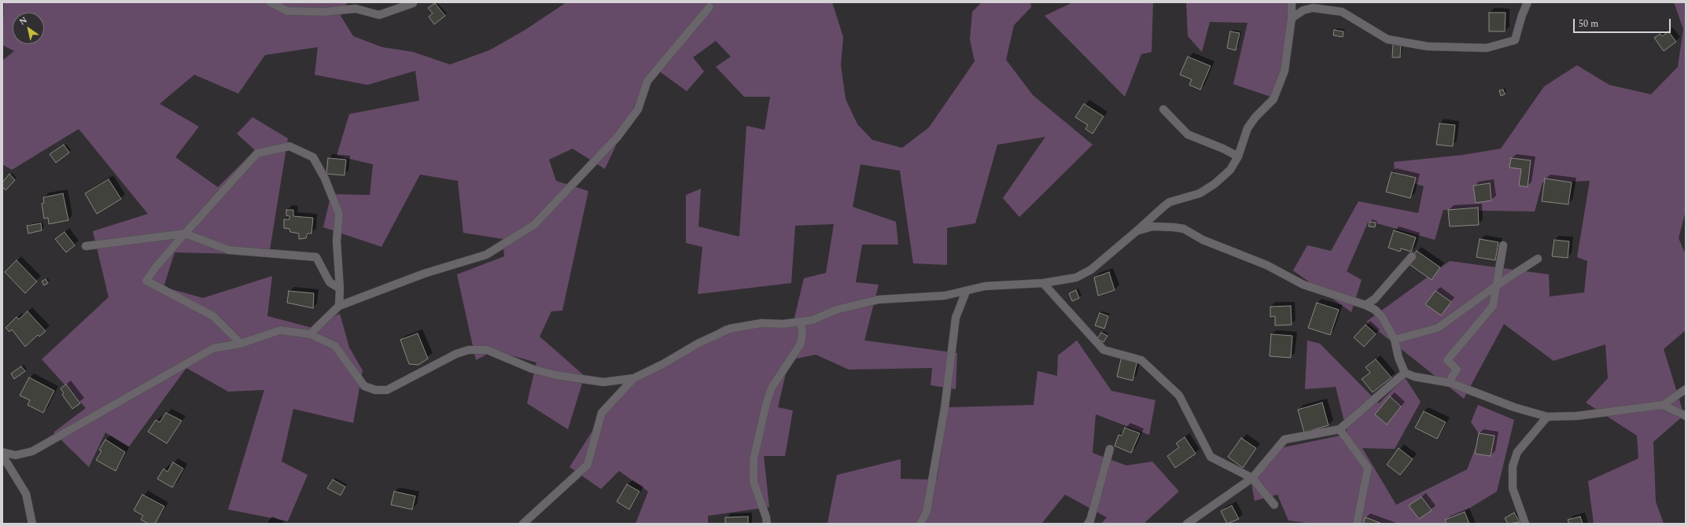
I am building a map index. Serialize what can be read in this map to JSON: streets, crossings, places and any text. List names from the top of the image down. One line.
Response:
{"scale_bar":"50 m","north":"top left"}
